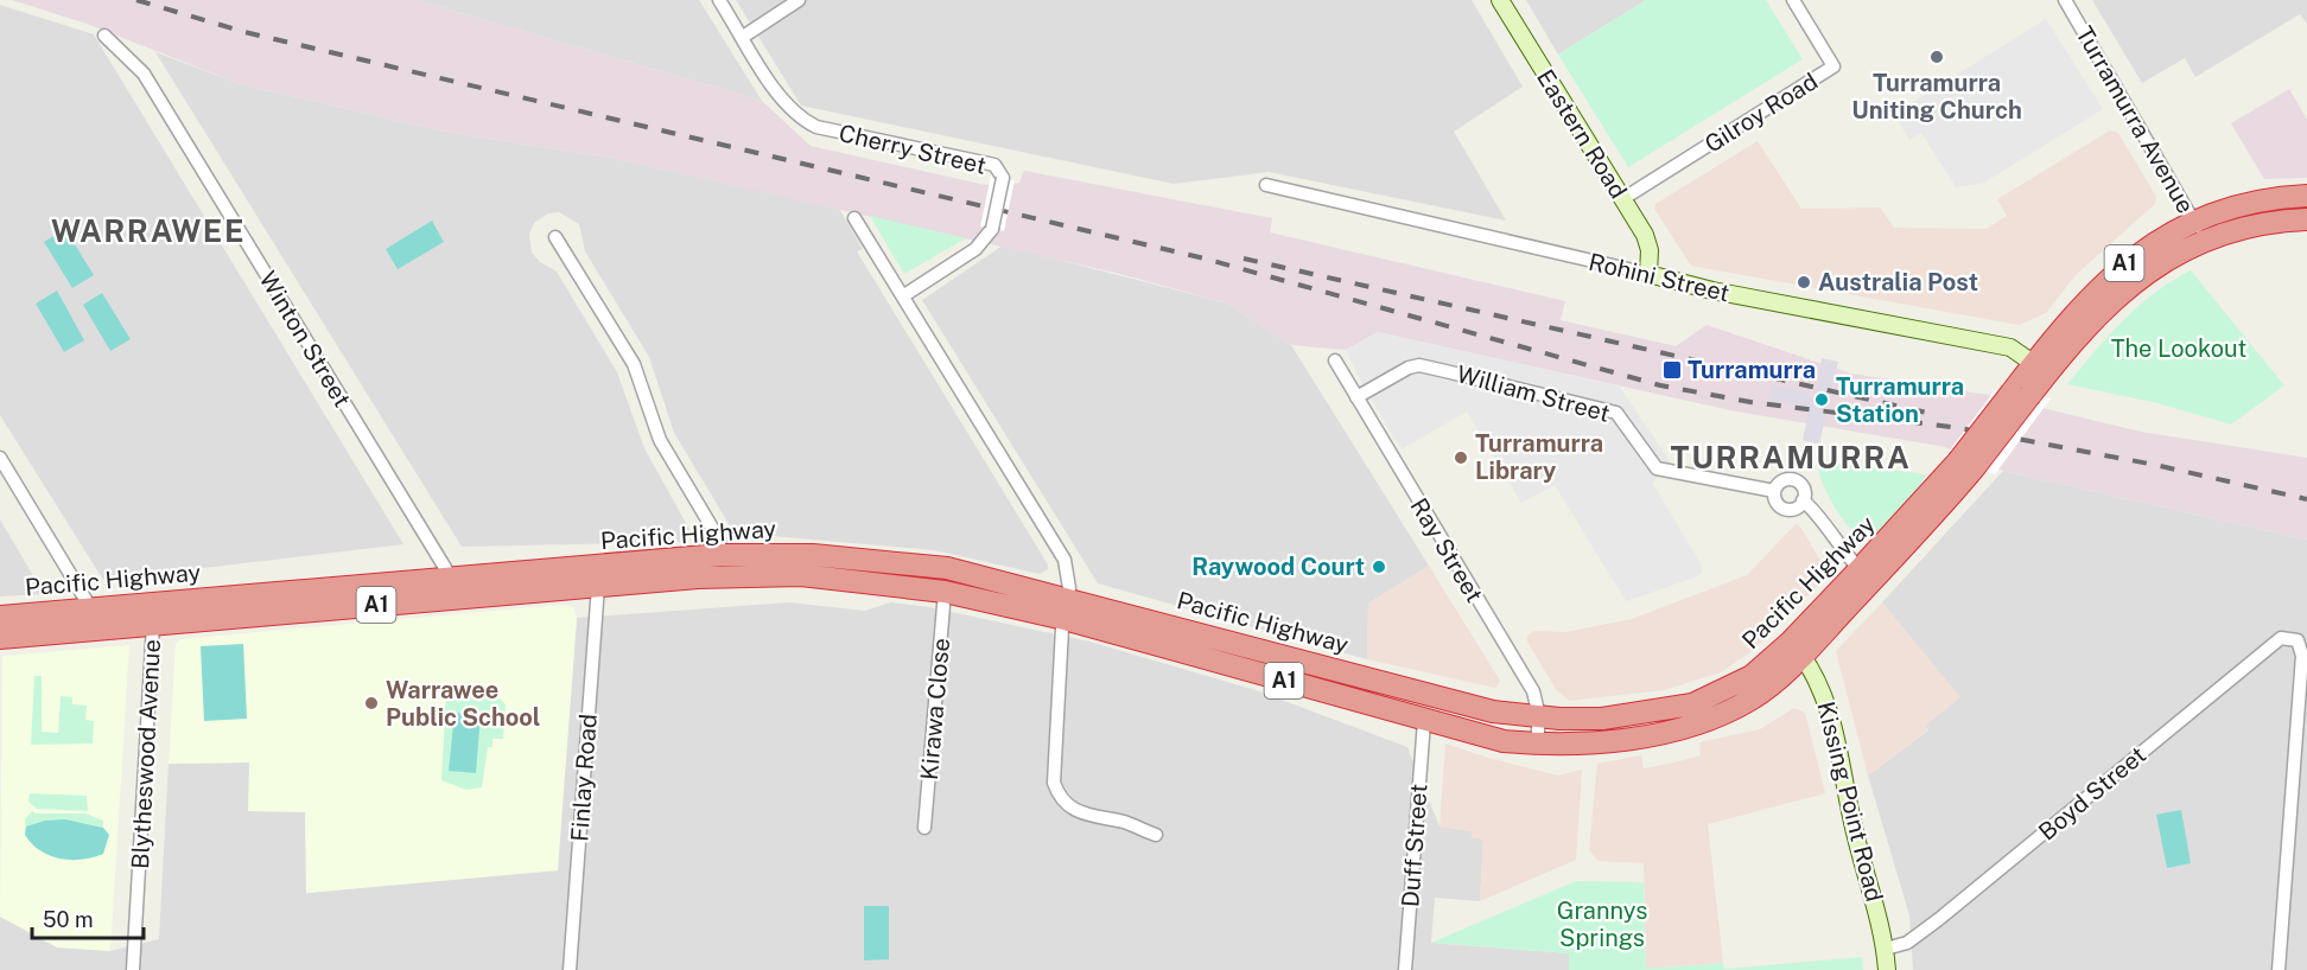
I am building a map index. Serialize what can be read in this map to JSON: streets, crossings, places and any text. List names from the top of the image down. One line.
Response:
{"streets":{"highway":["A1","Pacific Highway"],"main road":["Eastern Road","Rohini Street","Kissing Point Road"],"street":["Gilroy Road","Turramurra Avenue","Cherry Street","Winton Street","William Street","Ray Street","Kirawa Close","Blytheswood Avenue","Finlay Road","Boyd Street","Duff Street"]},"crossings":[["Gilroy Road","Eastern Road"],["Turramurra Avenue","Pacific Highway"],["Eastern Road","Rohini Street"],["Rohini Street","Pacific Highway"],["Winton Street","Pacific Highway"],["William Street","Ray Street"],["Pacific Highway","Ray Street"],["Pacific Highway","Kirawa Close"],["Pacific Highway","Blytheswood Avenue"],["Pacific Highway","Finlay Road"],["Pacific Highway","Kissing Point Road"],["Pacific Highway","Duff Street"],["Boyd Street","Kissing Point Road"]],"districts":["WARRAWEE","TURRAMURRA"],"parks":["The Lookout","Grannys Springs"],"places":{"other":["Turramurra Uniting Church","Australia Post","Turramurra Station","Turramurra Library","Raywood Court","Warrawee Public School"],"transit":["Turramurra"]},"scale_bar":"50 m"}
